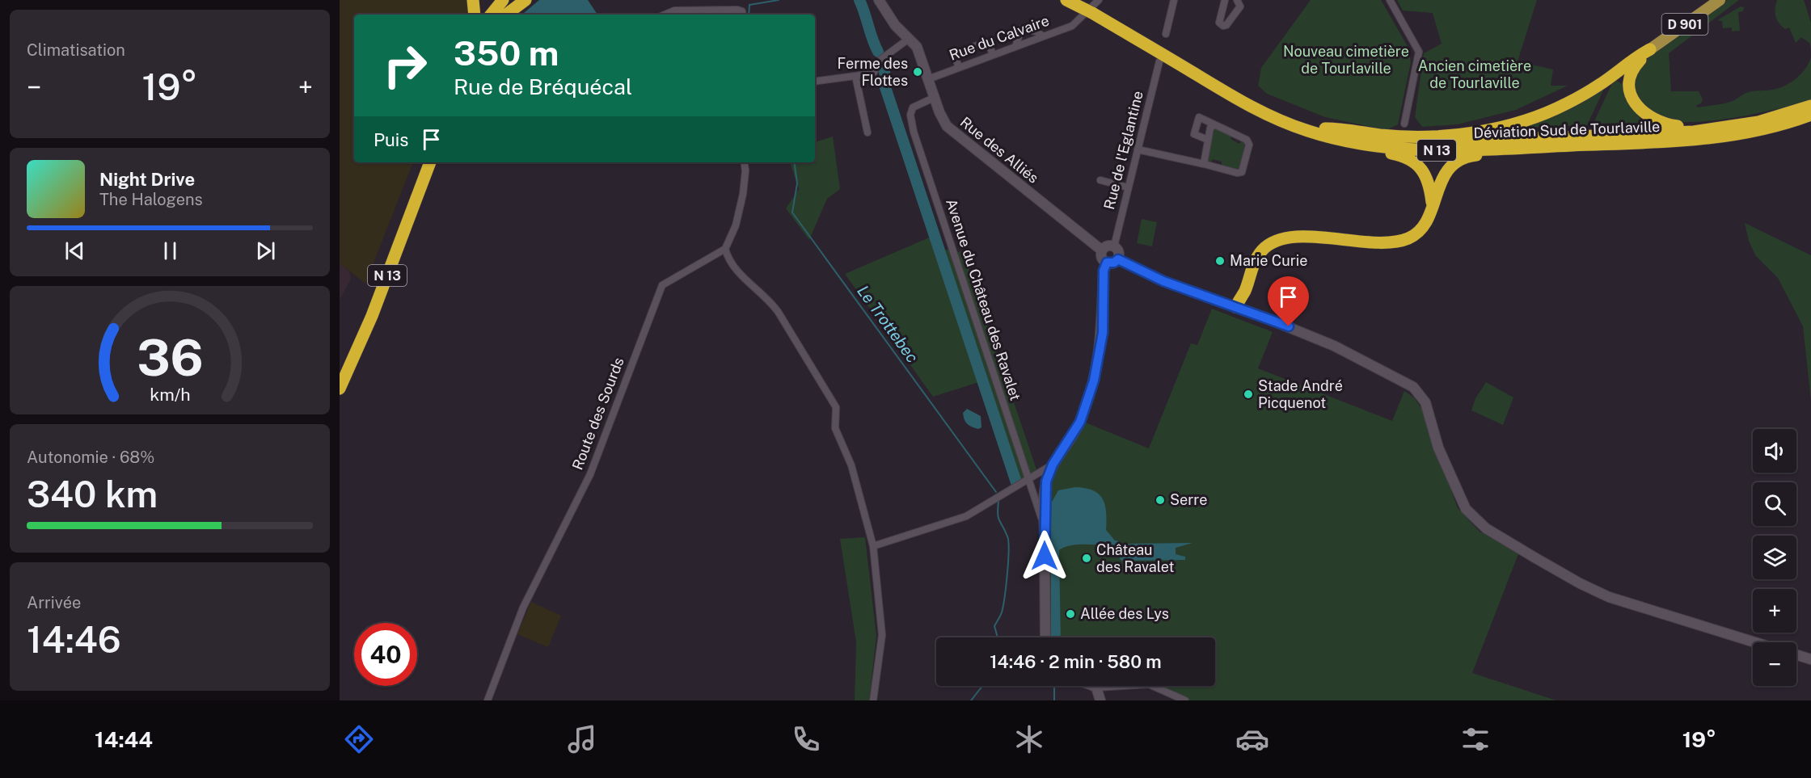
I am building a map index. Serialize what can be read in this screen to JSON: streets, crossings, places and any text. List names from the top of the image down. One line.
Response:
{"streets":{"highway":["Déviation Sud de Tourlaville","N 13"],"main road":["D 901"],"street":["Rue du Calvaire","Rue des Alliés","Rue de l'Eglantine","Avenue du Château des Ravalet","Route des Sourds"]},"crossings":[["Rue du Calvaire","Déviation Sud de Tourlaville"],["Rue du Calvaire","Rue des Alliés"],["Rue des Alliés","Rue de l'Eglantine"],["Rue des Alliés","Avenue du Château des Ravalet"]],"water":["Le Trottebec"],"parks":["Nouveau cimetière de Tourlaville","Ancien cimetière de Tourlaville"],"places":["Ferme des Flottes","Marie Curie","Stade André Picquenot","Serre","Château des Ravalet","Allée des Lys"],"page":{"tile":["Climatisation",["Autonomie · 68%","340 km"],["Arrivée","14:46"]],"turn":["350 m","Rue de Bréquécal"],"heat":["−","19°","+"],"then":"Puis","song":["Night Drive","The Halogens"],"map_buttons":["+","−"],"limit":"40","trip":"14:46 · 2 min · 580 m","tabs":["14:44","19°"],"gauge":["36","km/h"]}}
